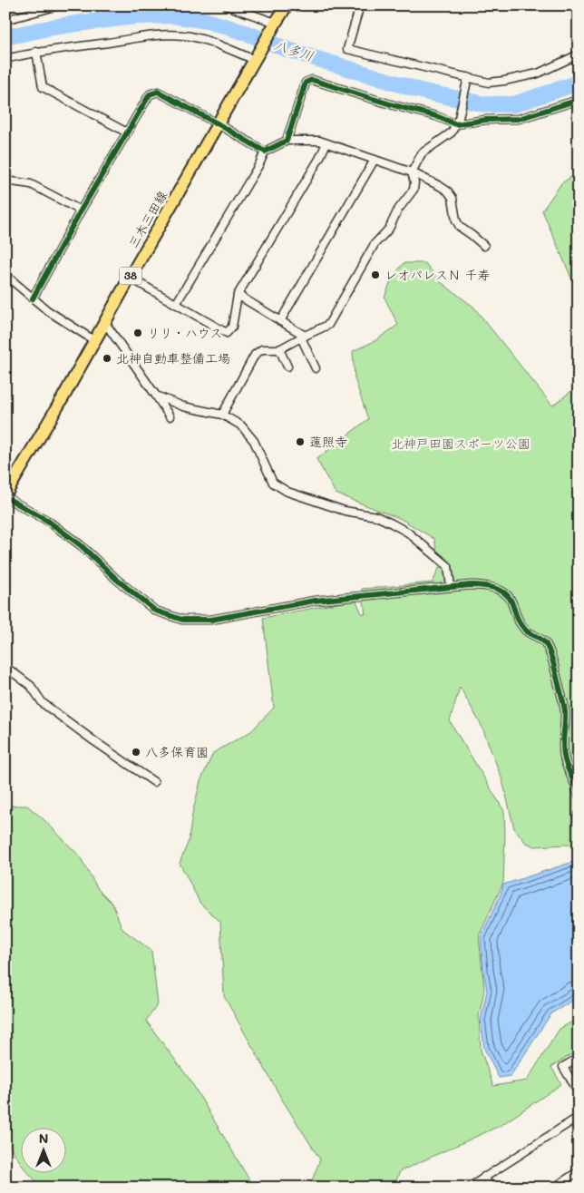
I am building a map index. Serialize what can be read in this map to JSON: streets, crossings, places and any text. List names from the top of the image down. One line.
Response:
{"streets":{"main road":["三木三田線","38"]},"water":["八多川"],"parks":["北神戸田園スポーツ公園"],"places":["レオパレスＮ 千寿","リリ・ハウス","北神自動車整備工場","蓮照寺","八多保育園"],"north":"top"}
